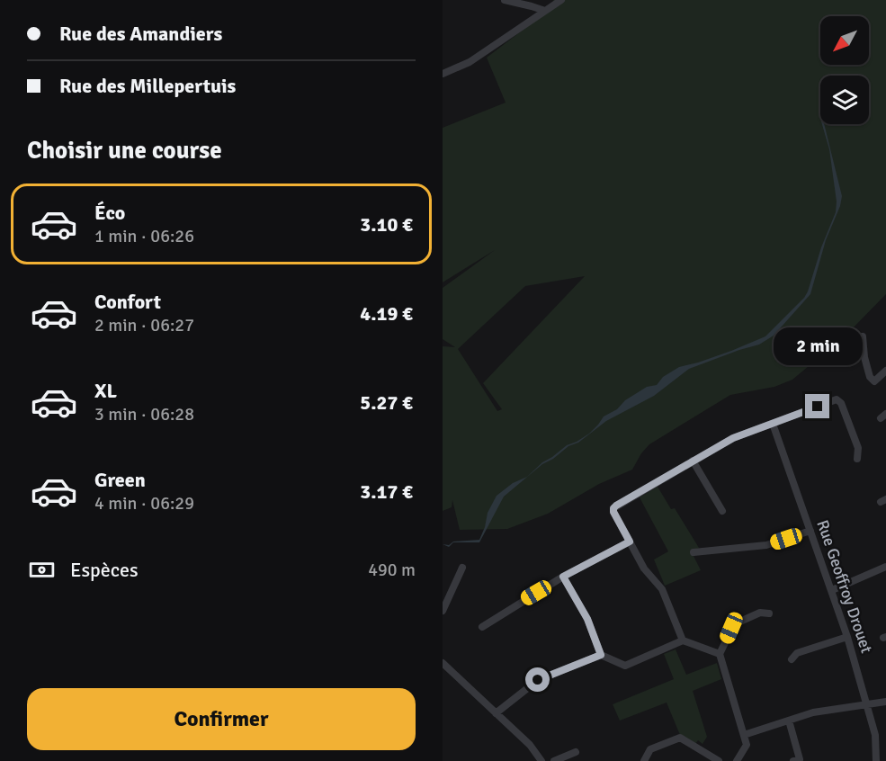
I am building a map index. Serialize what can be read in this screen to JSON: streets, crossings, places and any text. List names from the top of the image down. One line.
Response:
{"streets":{"street":["Rue Geoffroy Drouet"]},"north":"bottom left","page":{"banner":["Rue des Amandiers","Rue des Millepertuis"],"heading":"Choisir une course","list":[{"name":"Éco","note":"1 min · 06:26","value":"3.10 €"},{"name":"Confort","note":"2 min · 06:27","value":"4.19 €"},{"name":"XL","note":"3 min · 06:28","value":"5.27 €"},{"name":"Green","note":"4 min · 06:29","value":"3.17 €"}],"bubble":"2 min","pay":["Espèces","490 m"],"buttons":"Confirmer"}}
